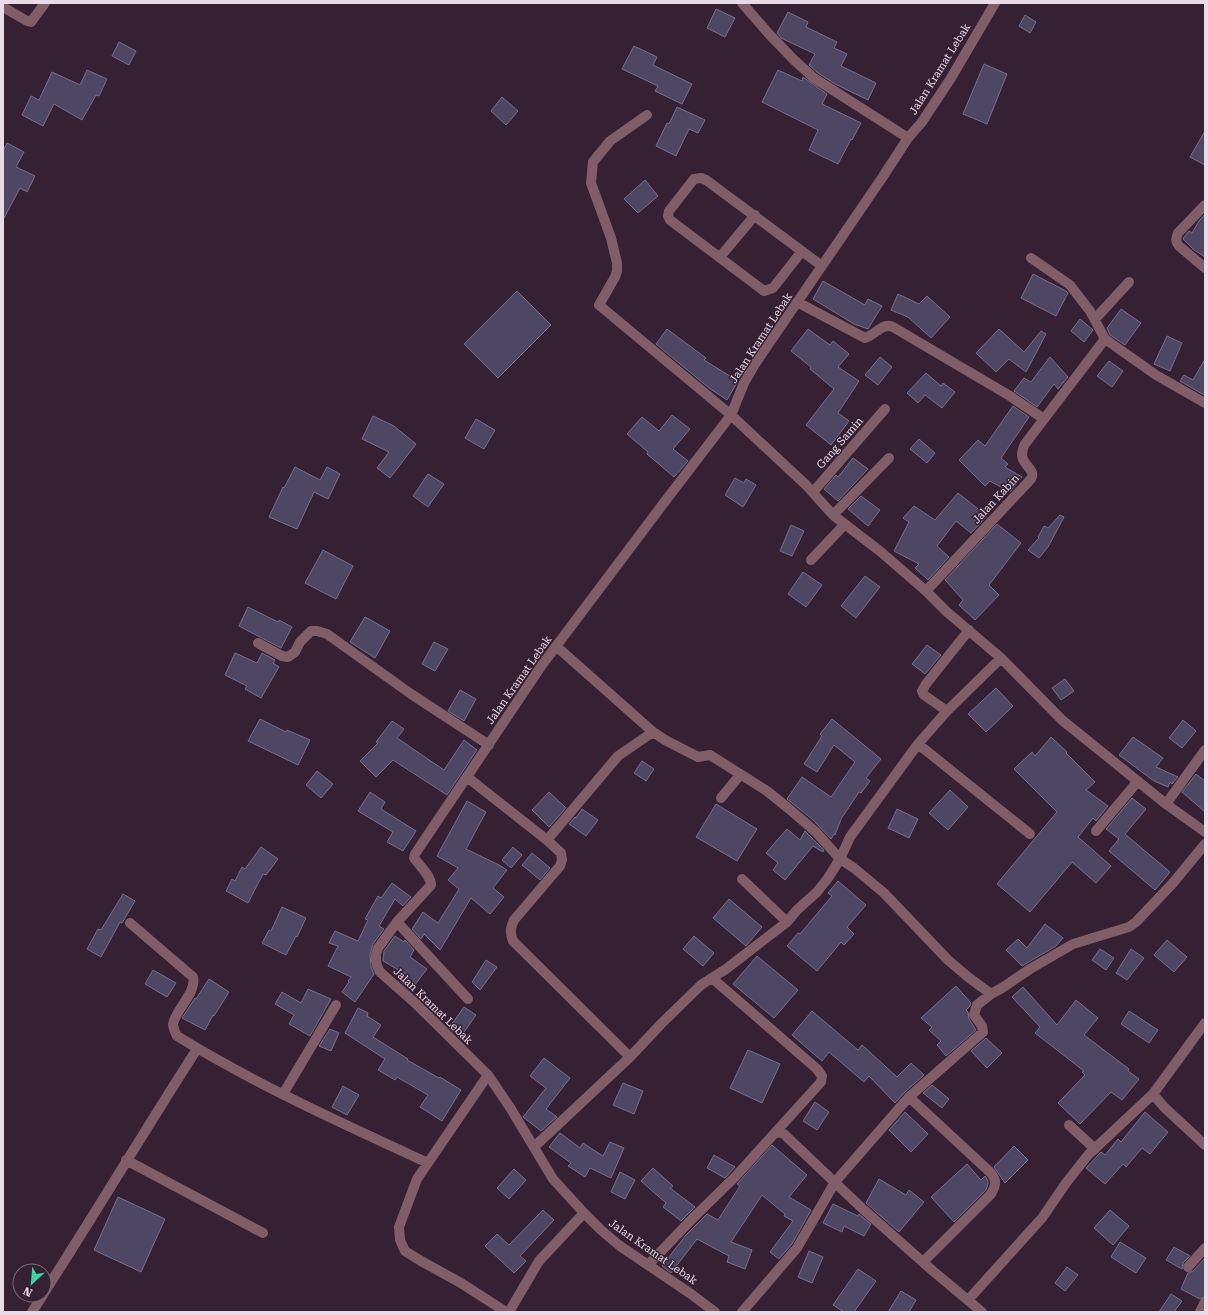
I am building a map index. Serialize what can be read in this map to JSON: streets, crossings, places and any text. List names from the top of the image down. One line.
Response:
{"streets":{"street":["Jalan Kramat Lebak","Gang Samin","Jalan Kabin"]},"north":"bottom left"}
